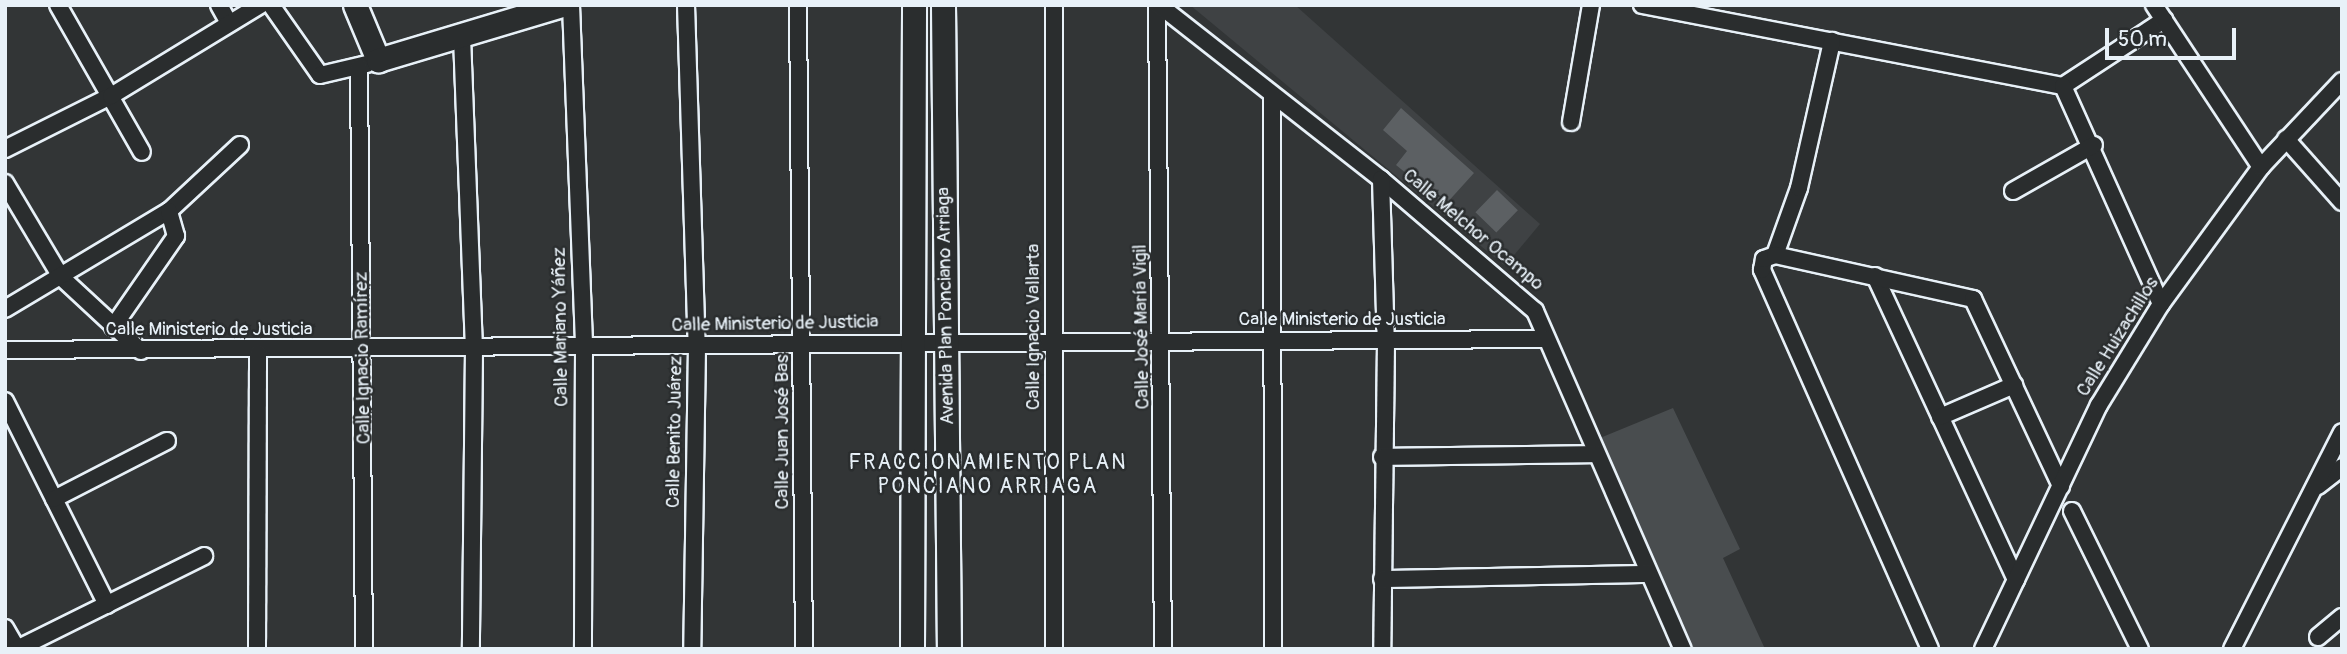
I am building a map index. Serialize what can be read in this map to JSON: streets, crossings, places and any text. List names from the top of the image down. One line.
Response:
{"streets":{"street":["Calle Melchor Ocampo","Avenida Plan Ponciano Arriaga","Calle Ministerio de Justicia","Calle Mariano Yáñez","Calle Ignacio Vallarta","Calle José María Vigil","Calle Huizachillos","Calle Ignacio Ramírez","Calle Benito Juárez","Calle Juan José Bas"]},"crossings":[["Calle Melchor Ocampo","Calle Ministerio de Justicia"],["Calle Melchor Ocampo","Calle José María Vigil"],["Avenida Plan Ponciano Arriaga","Calle Ministerio de Justicia"],["Calle Ministerio de Justicia","Calle Mariano Yáñez"],["Calle Ministerio de Justicia","Calle Ignacio Vallarta"],["Calle Ministerio de Justicia","Calle José María Vigil"],["Calle Ministerio de Justicia","Calle Ignacio Ramírez"],["Calle Ministerio de Justicia","Calle Benito Juárez"],["Calle Ministerio de Justicia","Calle Juan José Bas"]],"districts":["FRACCIONAMIENTO PLAN PONCIANO ARRIAGA"],"scale_bar":"50 m"}
